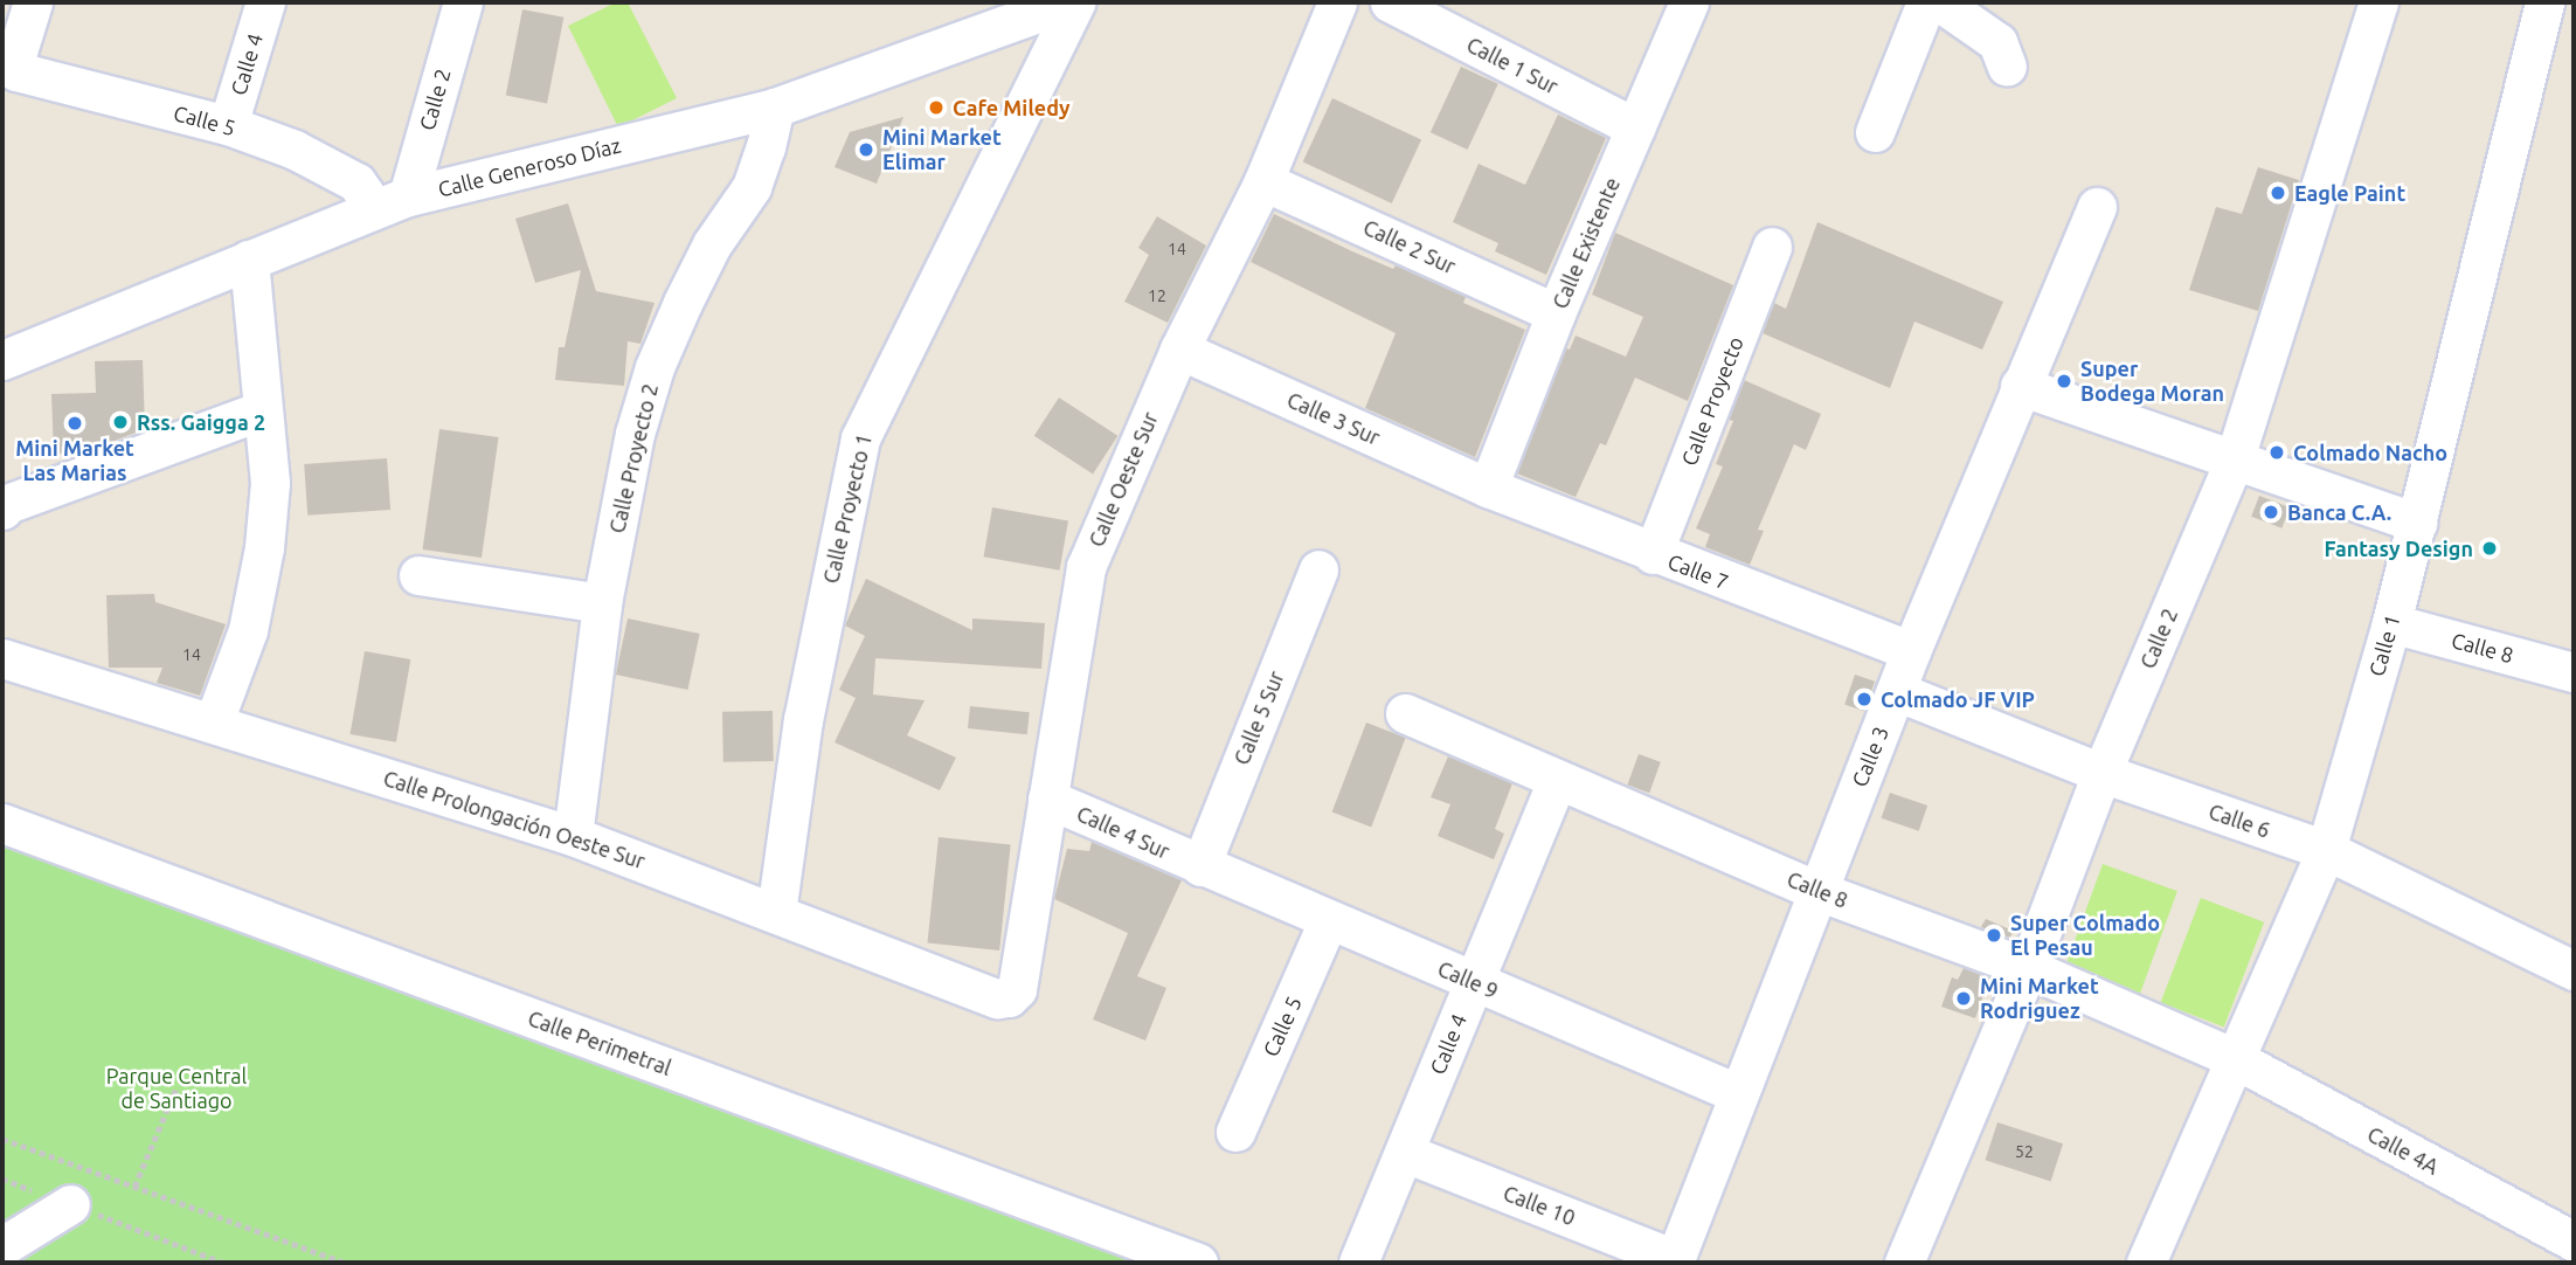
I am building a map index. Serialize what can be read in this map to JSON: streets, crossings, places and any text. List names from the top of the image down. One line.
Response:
{"streets":{"street":["Calle 4","Calle 1 Sur","Calle 2","Calle 5","Calle Generoso Díaz","Calle Existente","Calle 2 Sur","Calle Proyecto","Calle 3 Sur","Calle Proyecto 2","Calle Oeste Sur","Calle Proyecto 1","Calle 7","Calle 1","Calle 8","Calle 5 Sur","Calle 3","Calle Prolongación Oeste Sur","Calle 6","Calle 4 Sur","Calle 9","Calle Perimetral","Calle 4A","Calle 10"]},"crossings":[["Calle 4","Calle 5"],["Calle 4","Calle 8"],["Calle 4","Calle 9"],["Calle 4","Calle 10"],["Calle 1 Sur","Calle Existente"],["Calle 2","Calle Generoso Díaz"],["Calle 2","Calle 8"],["Calle 2","Calle 6"],["Calle 5","Calle Generoso Díaz"],["Calle 5","Calle 9"],["Calle Generoso Díaz","Calle Proyecto 2"],["Calle Existente","Calle 2 Sur"],["Calle Existente","Calle 3 Sur"],["Calle Existente","Calle 7"],["Calle 2 Sur","Calle Oeste Sur"],["Calle Proyecto","Calle 7"],["Calle 3 Sur","Calle Oeste Sur"],["Calle 3 Sur","Calle 7"],["Calle Proyecto 2","Calle Prolongación Oeste Sur"],["Calle Oeste Sur","Calle Prolongación Oeste Sur"],["Calle Oeste Sur","Calle 4 Sur"],["Calle Proyecto 1","Calle Prolongación Oeste Sur"],["Calle 7","Calle 3"],["Calle 1","Calle 8"],["Calle 1","Calle 6"],["Calle 1","Calle 4A"],["Calle 8","Calle 3"],["Calle 8","Calle 4A"],["Calle 5 Sur","Calle 4 Sur"],["Calle 5 Sur","Calle 9"],["Calle 3","Calle 6"],["Calle 3","Calle 9"],["Calle 3","Calle 10"],["Calle 4 Sur","Calle 9"]],"parks":["Parque Central de Santiago"],"places":["Cafe Miledy","Mini Market Elimar","Eagle Paint","Super Bodega Moran","Rss. Gaigga 2","Mini Market Las Marias","Colmado Nacho","Banca C.A.","Fantasy Design","Colmado JF VIP","Super Colmado El Pesau","Mini Market Rodriguez"],"house_numbers":["14","12","14","52"]}
